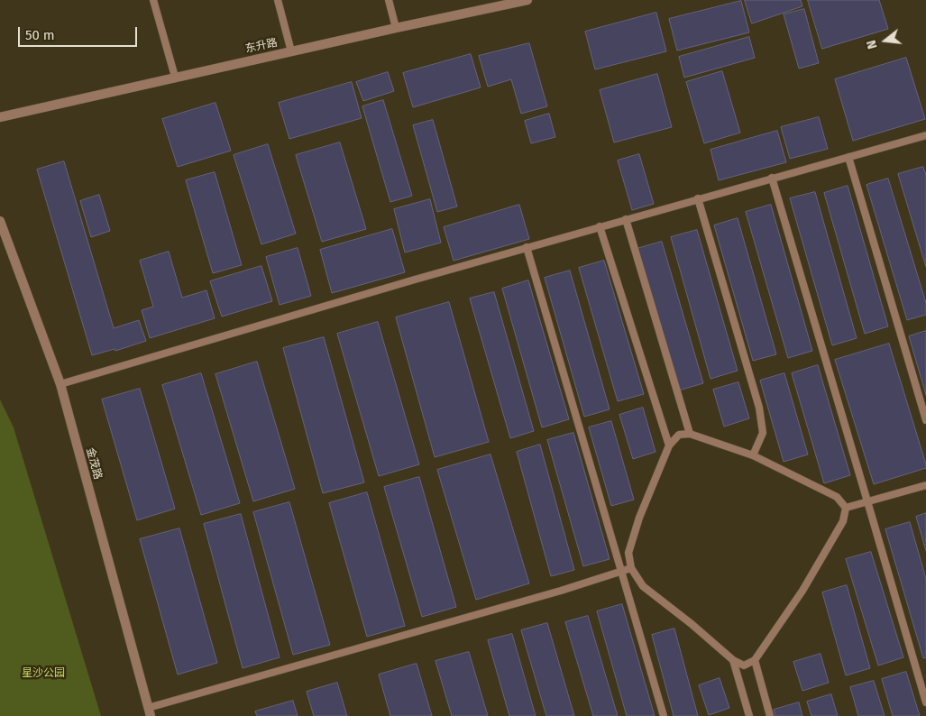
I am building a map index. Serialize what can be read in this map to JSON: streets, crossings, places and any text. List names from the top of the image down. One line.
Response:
{"streets":{"street":["东升路","金茂路"]},"parks":["星沙公园"],"scale_bar":"50 m","north":"left"}
